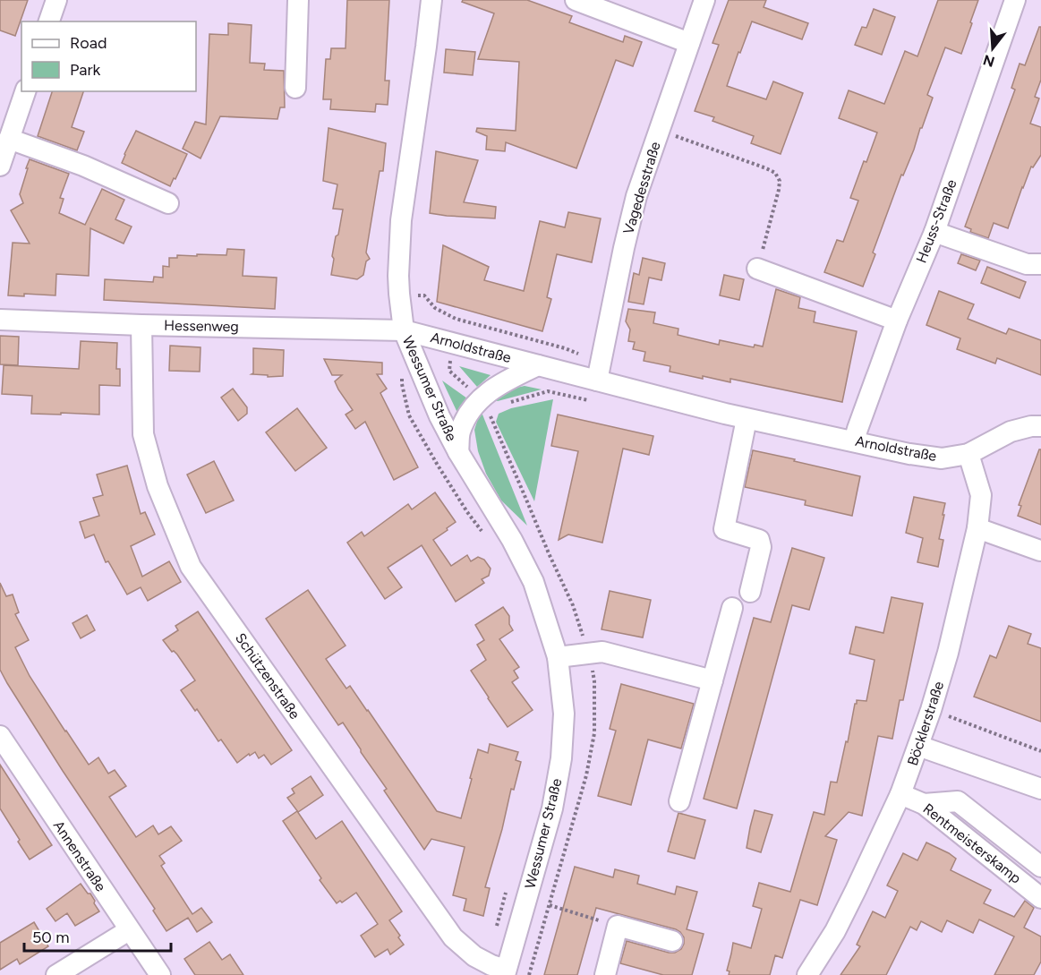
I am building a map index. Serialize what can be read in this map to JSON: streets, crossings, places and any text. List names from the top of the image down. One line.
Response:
{"streets":{"street":["Vagedesstraße","Heuss-Straße","Hessenweg","Arnoldstraße","Wessumer Straße","Schützenstraße","Böcklerstraße","Rentmeisterskamp","Annenstraße"]},"crossings":[["Vagedesstraße","Arnoldstraße"],["Heuss-Straße","Arnoldstraße"],["Hessenweg","Arnoldstraße"],["Hessenweg","Wessumer Straße"],["Hessenweg","Schützenstraße"],["Arnoldstraße","Wessumer Straße"],["Arnoldstraße","Böcklerstraße"],["Wessumer Straße","Schützenstraße"],["Böcklerstraße","Rentmeisterskamp"]],"legend":["Road","Park"],"scale_bar":"50 m","north":"bottom"}
